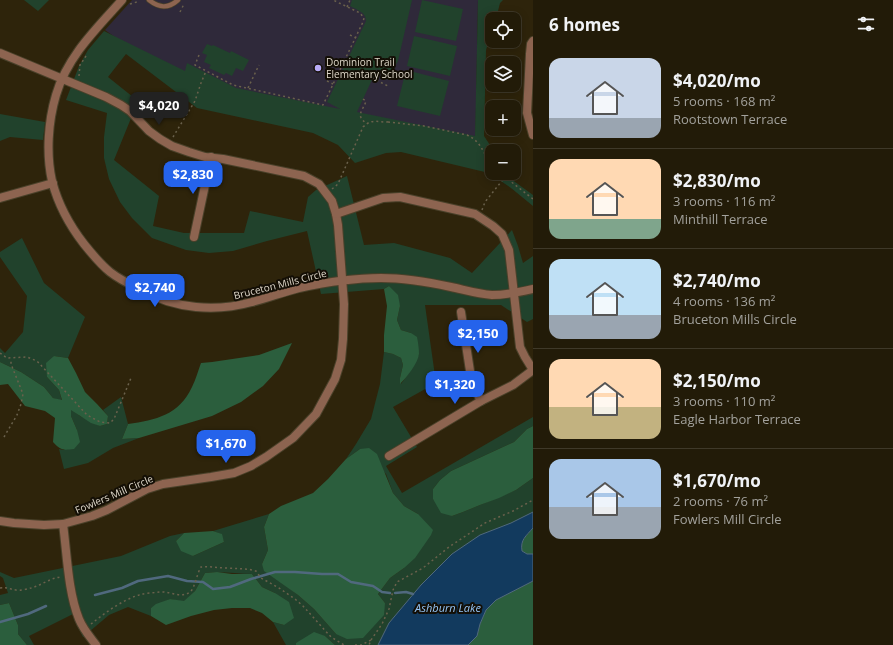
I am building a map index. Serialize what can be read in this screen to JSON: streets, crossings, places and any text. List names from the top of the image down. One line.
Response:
{"streets":{"street":["Bruceton Mills Circle","Fowlers Mill Circle"]},"crossings":[["Bruceton Mills Circle","Fowlers Mill Circle"]],"water":["Ashburn Lake"],"places":["Dominion Trail Elementary School"],"page":{"heading":"6 homes","map_buttons":["+","−"],"list":[{"name":"$4,020/mo","note":"5 rooms · 168 m² · Rootstown Terrace"},{"name":"$2,830/mo","note":"3 rooms · 116 m² · Minthill Terrace"},{"name":"$2,740/mo","note":"4 rooms · 136 m² · Bruceton Mills Circle"},{"name":"$2,150/mo","note":"3 rooms · 110 m² · Eagle Harbor Terrace"},{"name":"$1,670/mo","note":"2 rooms · 76 m² · Fowlers Mill Circle"}],"price":["$4,020","$2,830","$2,740","$2,150","$1,320","$1,670"]}}
